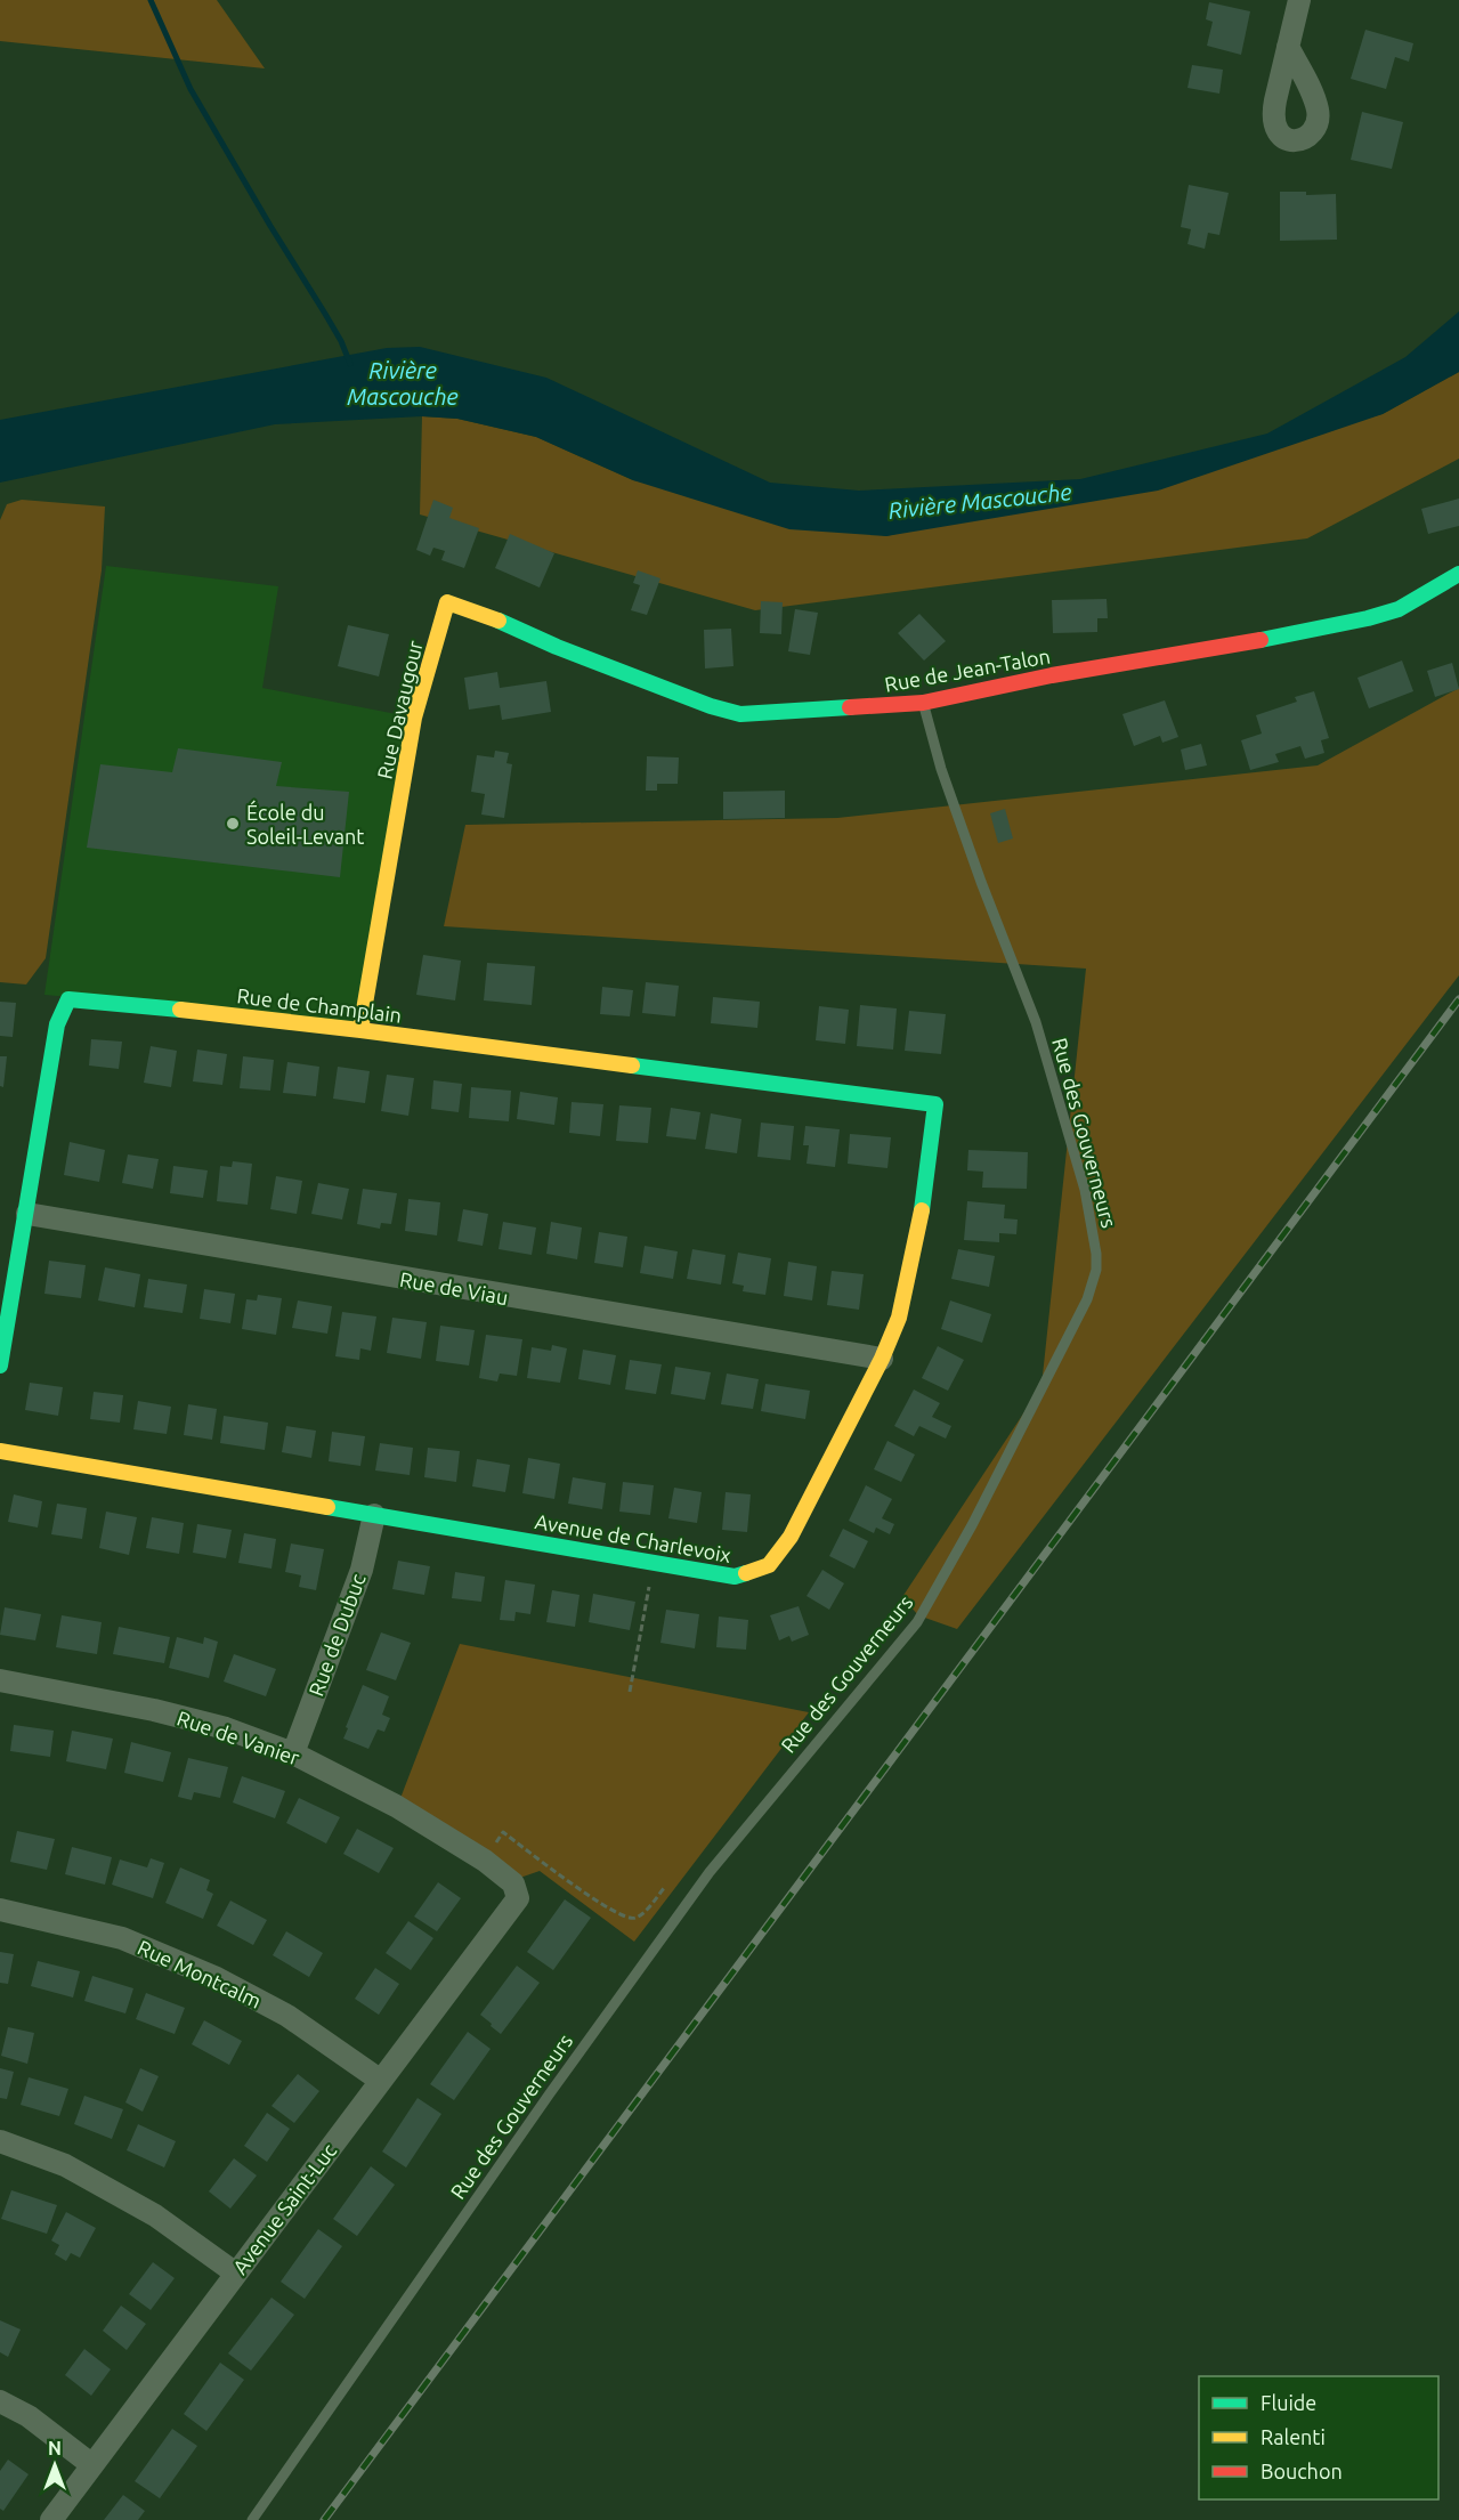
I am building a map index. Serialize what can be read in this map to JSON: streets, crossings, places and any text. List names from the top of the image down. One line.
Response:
{"streets":{"street":["Rue de Jean-Talon","Rue Davaugour","Rue de Champlain","Rue de Viau","Avenue de Charlevoix","Rue de Dubuc","Rue de Vanier","Rue Montcalm","Avenue Saint-Luc"],"lane":["Rue des Gouverneurs"]},"crossings":[["Rue de Jean-Talon","Rue Davaugour"],["Rue de Jean-Talon","Rue des Gouverneurs"],["Rue Davaugour","Rue de Champlain"],["Rue de Champlain","Rue de Viau"],["Rue de Champlain","Avenue de Charlevoix"],["Rue de Viau","Avenue de Charlevoix"],["Avenue de Charlevoix","Rue de Dubuc"],["Rue de Dubuc","Rue de Vanier"],["Rue de Vanier","Avenue Saint-Luc"],["Rue Montcalm","Avenue Saint-Luc"]],"water":["Rivière Mascouche"],"places":["École du Soleil-Levant"],"legend":["Fluide","Ralenti","Bouchon"],"north":"top"}
